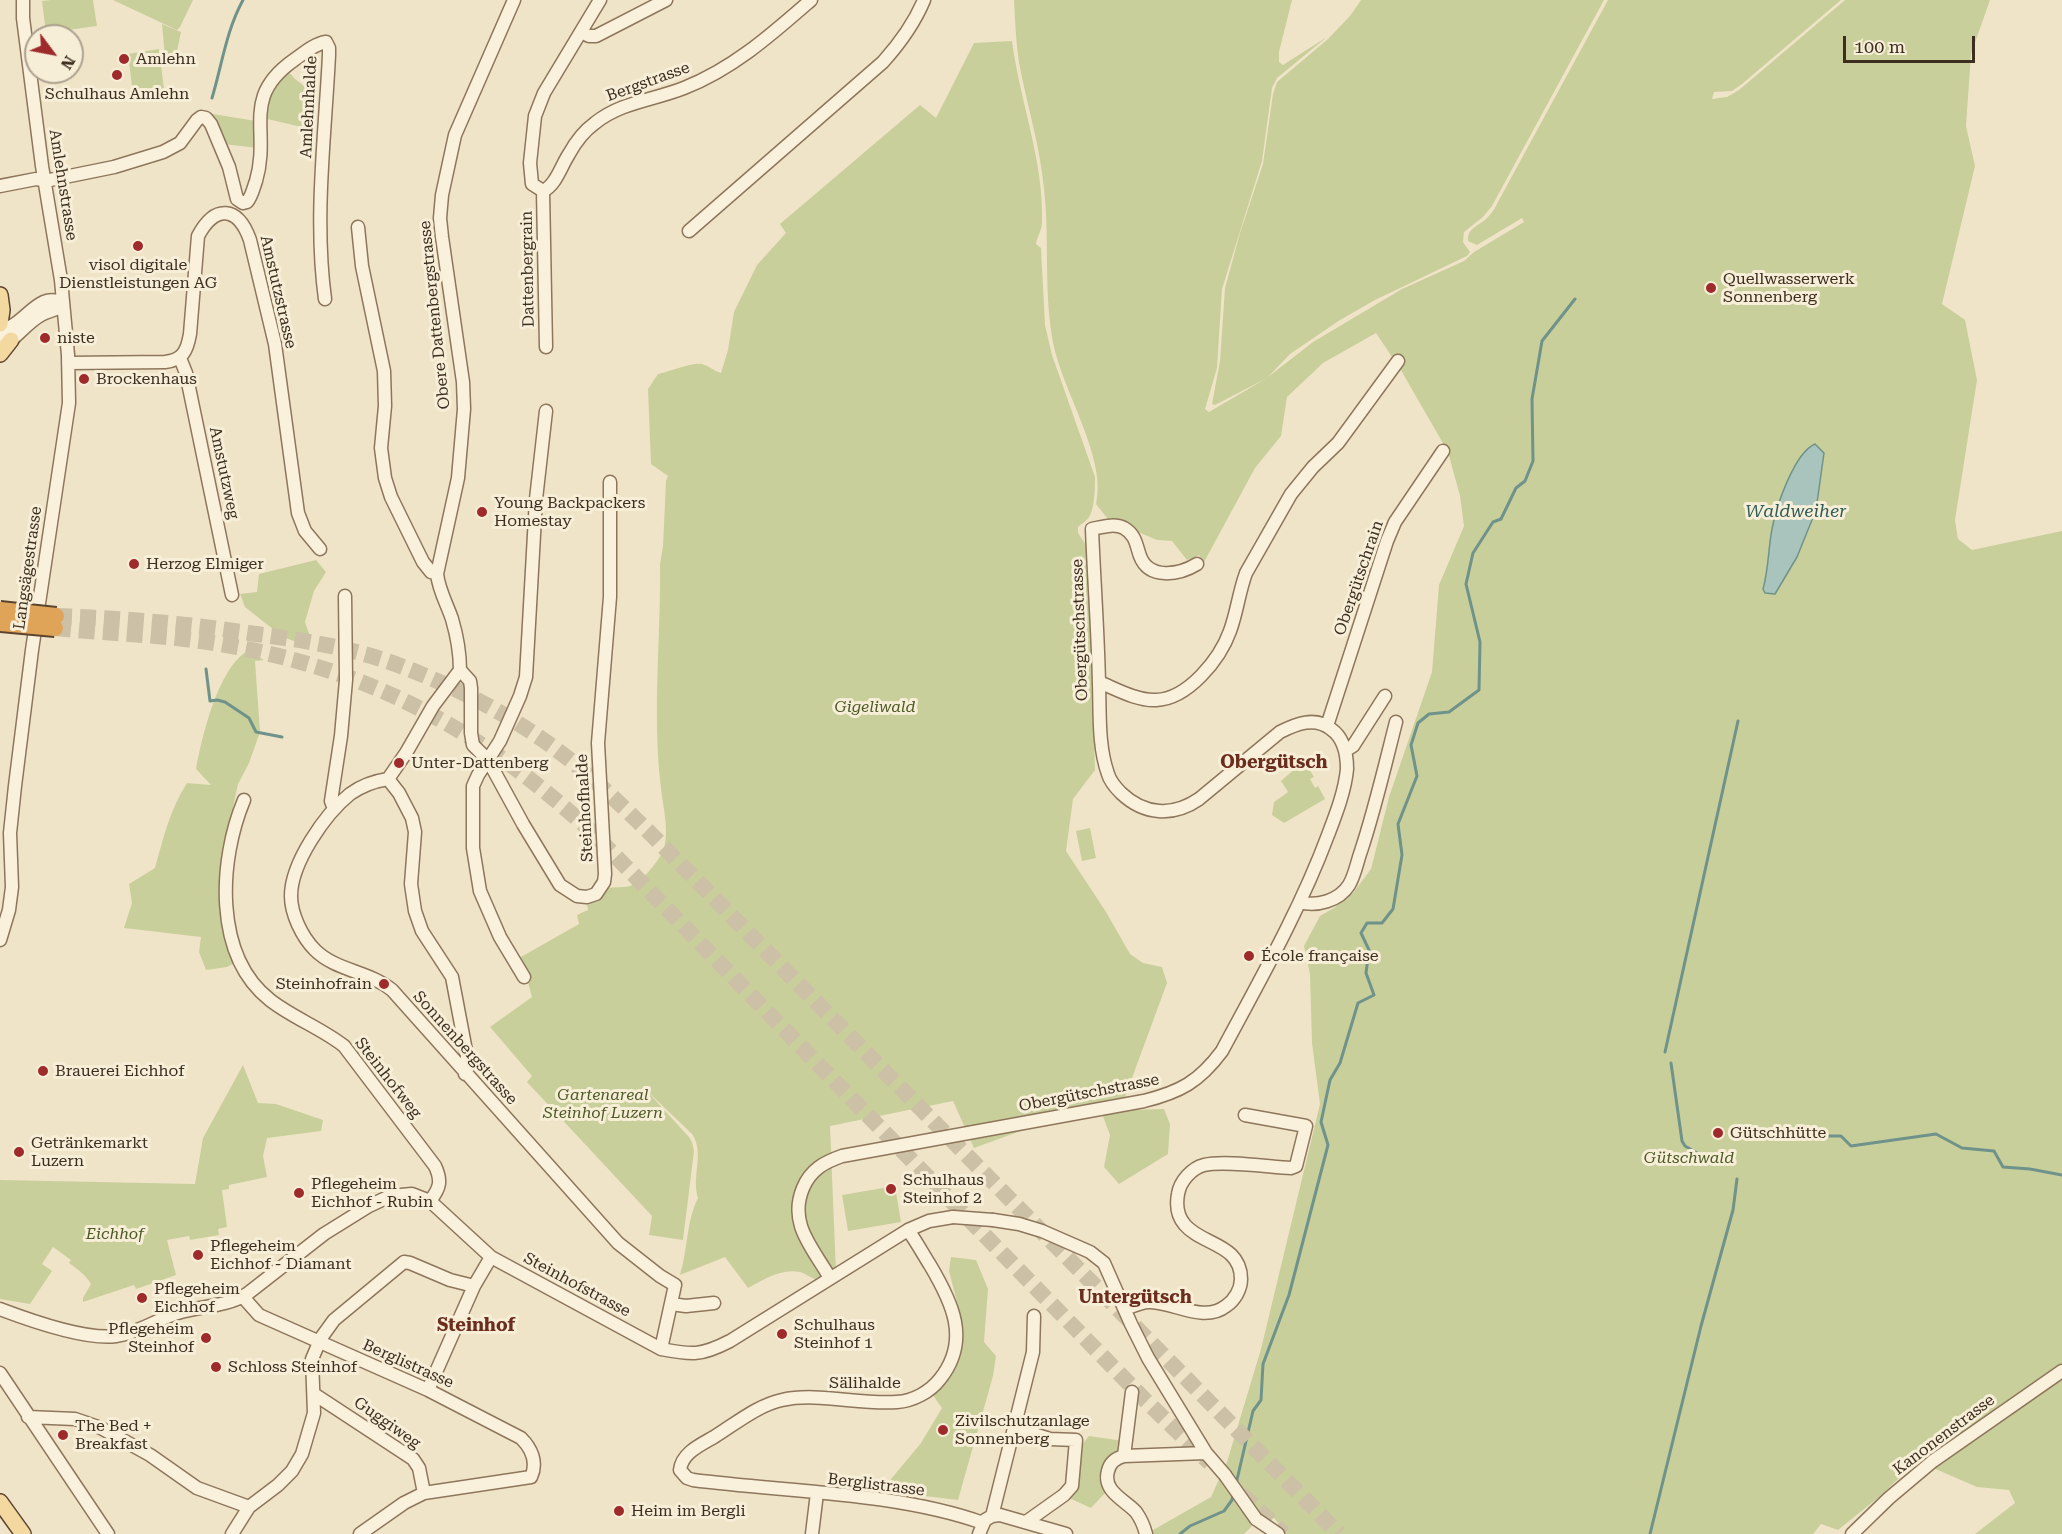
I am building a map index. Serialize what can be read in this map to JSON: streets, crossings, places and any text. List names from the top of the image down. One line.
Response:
{"streets":{"street":["Bergstrasse","Amlehnhalde","Amlehnstrasse","Dattenbergrain","Amstutzstrasse","Obere Dattenbergstrasse","Amstutzweg","Langsägestrasse","Obergütschrain","Obergütschstrasse","Steinhofhalde","Sonnenbergstrasse","Steinhofweg","Steinhofstrasse","Berglistrasse","Sälihalde","Guggiweg","Kanonenstrasse"]},"crossings":[["Bergstrasse","Dattenbergrain"],["Amlehnhalde","Amlehnstrasse"],["Amlehnstrasse","Langsägestrasse"],["Amstutzstrasse","Amstutzweg"],["Obergütschrain","Obergütschstrasse"],["Obergütschstrasse","Steinhofstrasse"],["Sonnenbergstrasse","Steinhofstrasse"],["Steinhofweg","Steinhofstrasse"],["Steinhofstrasse","Sälihalde"],["Berglistrasse","Sälihalde"],["Berglistrasse","Guggiweg"]],"districts":["Obergütsch","Untergütsch","Steinhof"],"water":["Waldweiher"],"parks":["Gigeliwald","Gartenareal Steinhof Luzern","Gütschwald","Eichhof"],"places":["Amlehn","Schulhaus Amlehn","visol digitale Dienstleistungen AG","Quellwasserwerk Sonnenberg","niste","Brockenhaus","Young Backpackers Homestay","Herzog Elmiger","Unter-Dattenberg","École française","Steinhofrain","Brauerei Eichhof","Gütschhütte","Getränkemarkt Luzern","Schulhaus Steinhof 2","Pflegeheim Eichhof - Rubin","Pflegeheim Eichhof - Diamant","Pflegeheim Eichhof","Schulhaus Steinhof 1","Pflegeheim Steinhof","Schloss Steinhof","Zivilschutzanlage Sonnenberg","The Bed + Breakfast","Heim im Bergli"],"scale_bar":"100 m","north":"bottom right"}
